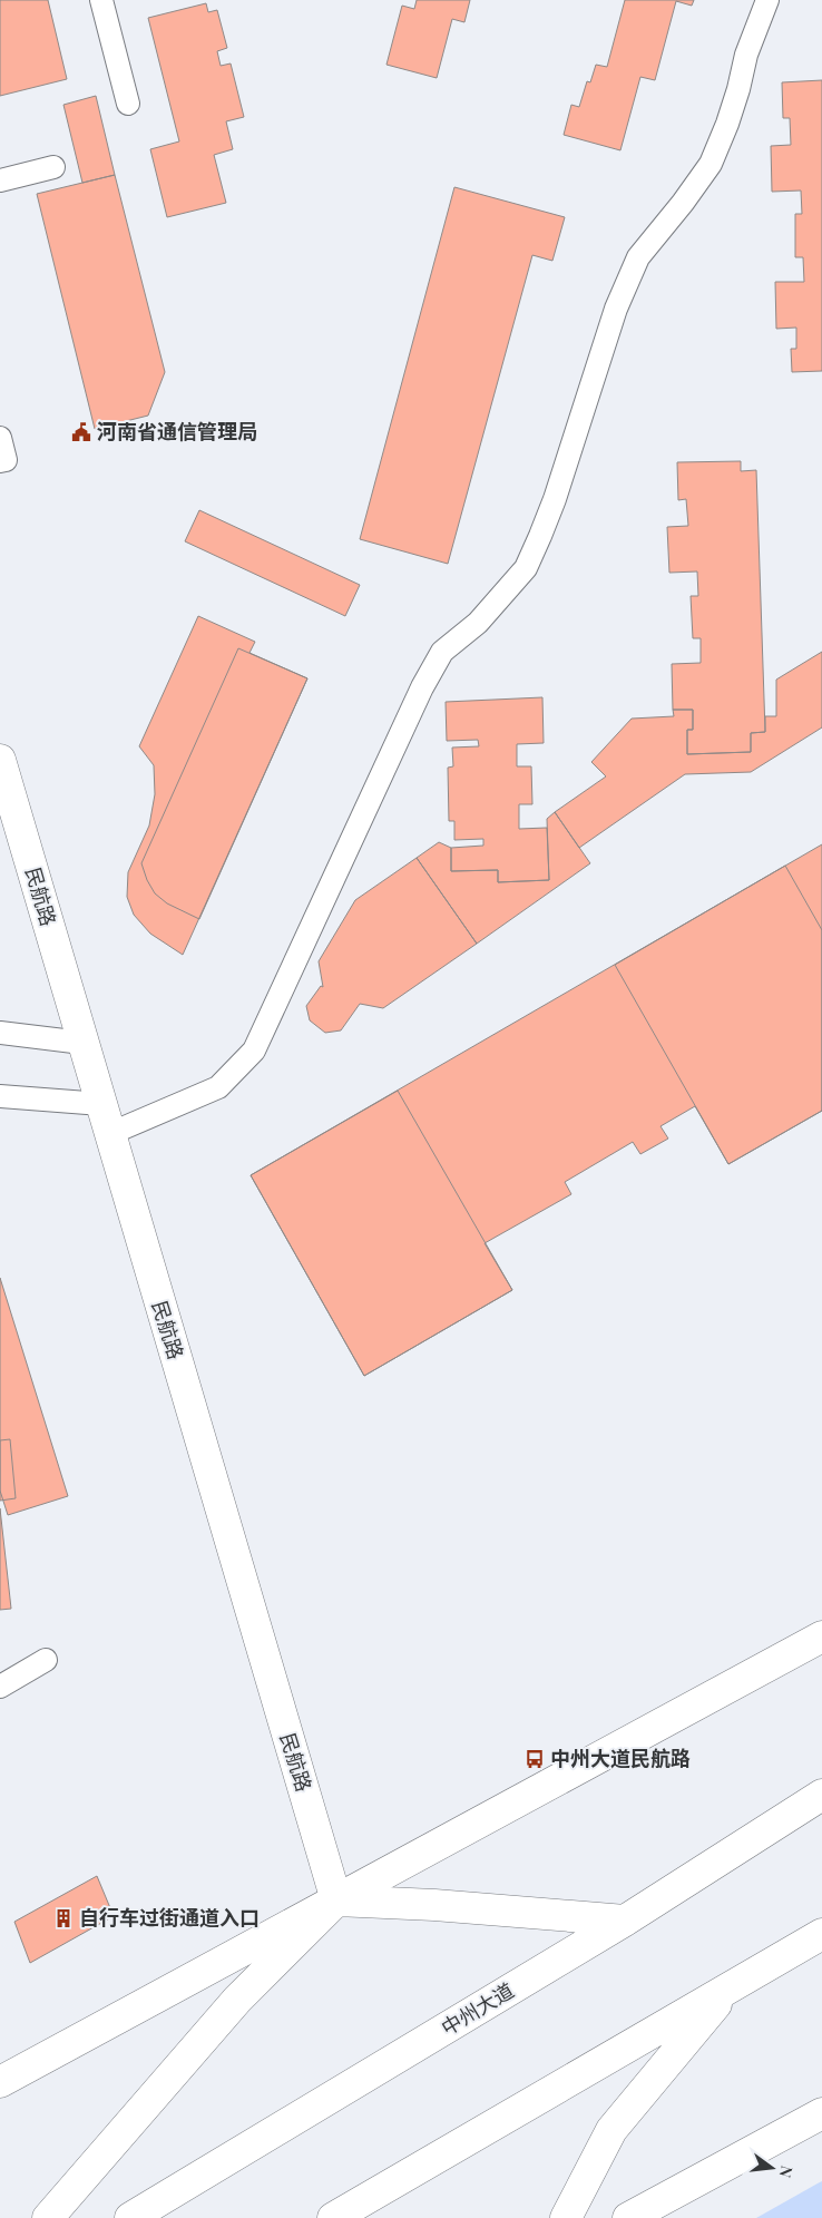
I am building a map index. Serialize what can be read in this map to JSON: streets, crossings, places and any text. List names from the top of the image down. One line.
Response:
{"streets":{"main road":["民航路","中州大道"]},"places":{"public building":["河南省通信管理局"],"bus stop":["中州大道民航路"],"building":["自行车过街通道入口"]},"north":"right"}
